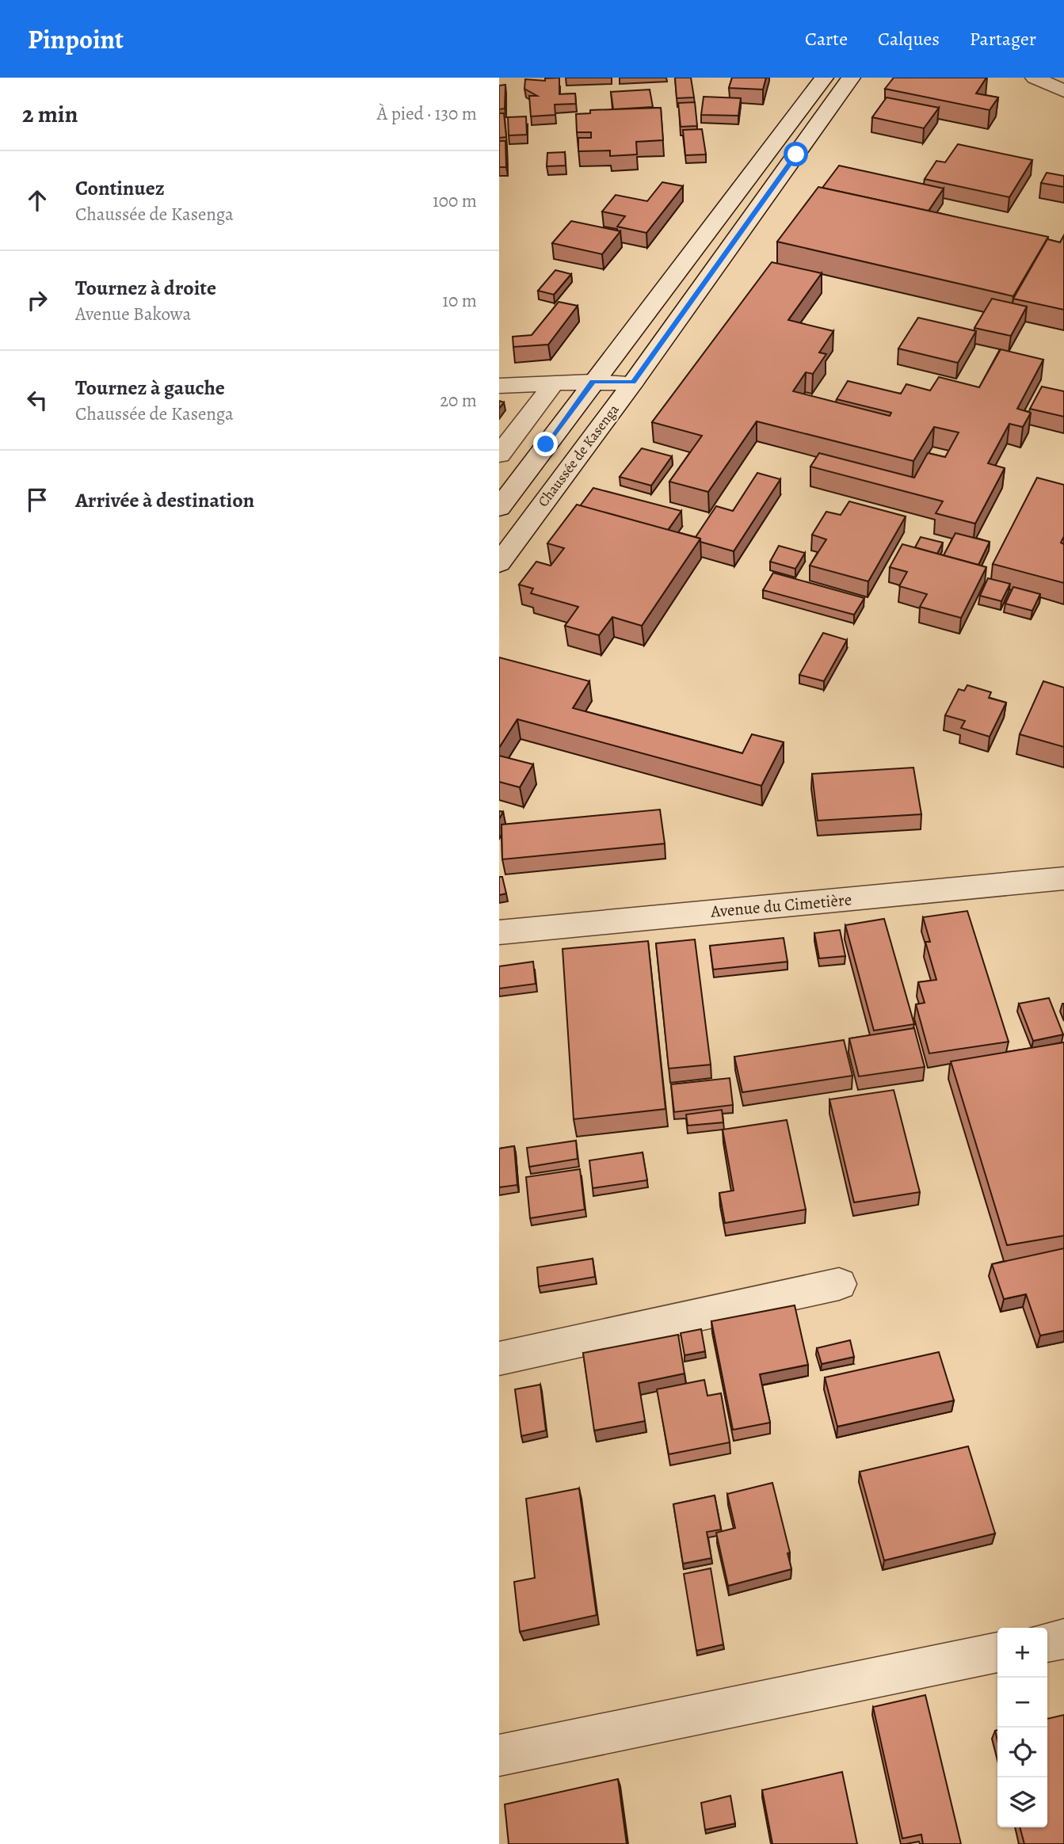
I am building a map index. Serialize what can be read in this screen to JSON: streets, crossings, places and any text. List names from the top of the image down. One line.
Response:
{"streets":{"main road":["Chaussée de Kasenga","Avenue du Cimetière"]},"page":{"header":"Pinpoint","nav":["Carte","Calques","Partager"],"heading":["2 min","À pied · 130 m"],"list":[["Continuez","Chaussée de Kasenga","100 m"],["Tournez à droite","Avenue Bakowa","10 m"],["Tournez à gauche","Chaussée de Kasenga","20 m"],"Arrivée à destination"],"map_buttons":["+","−"]}}
